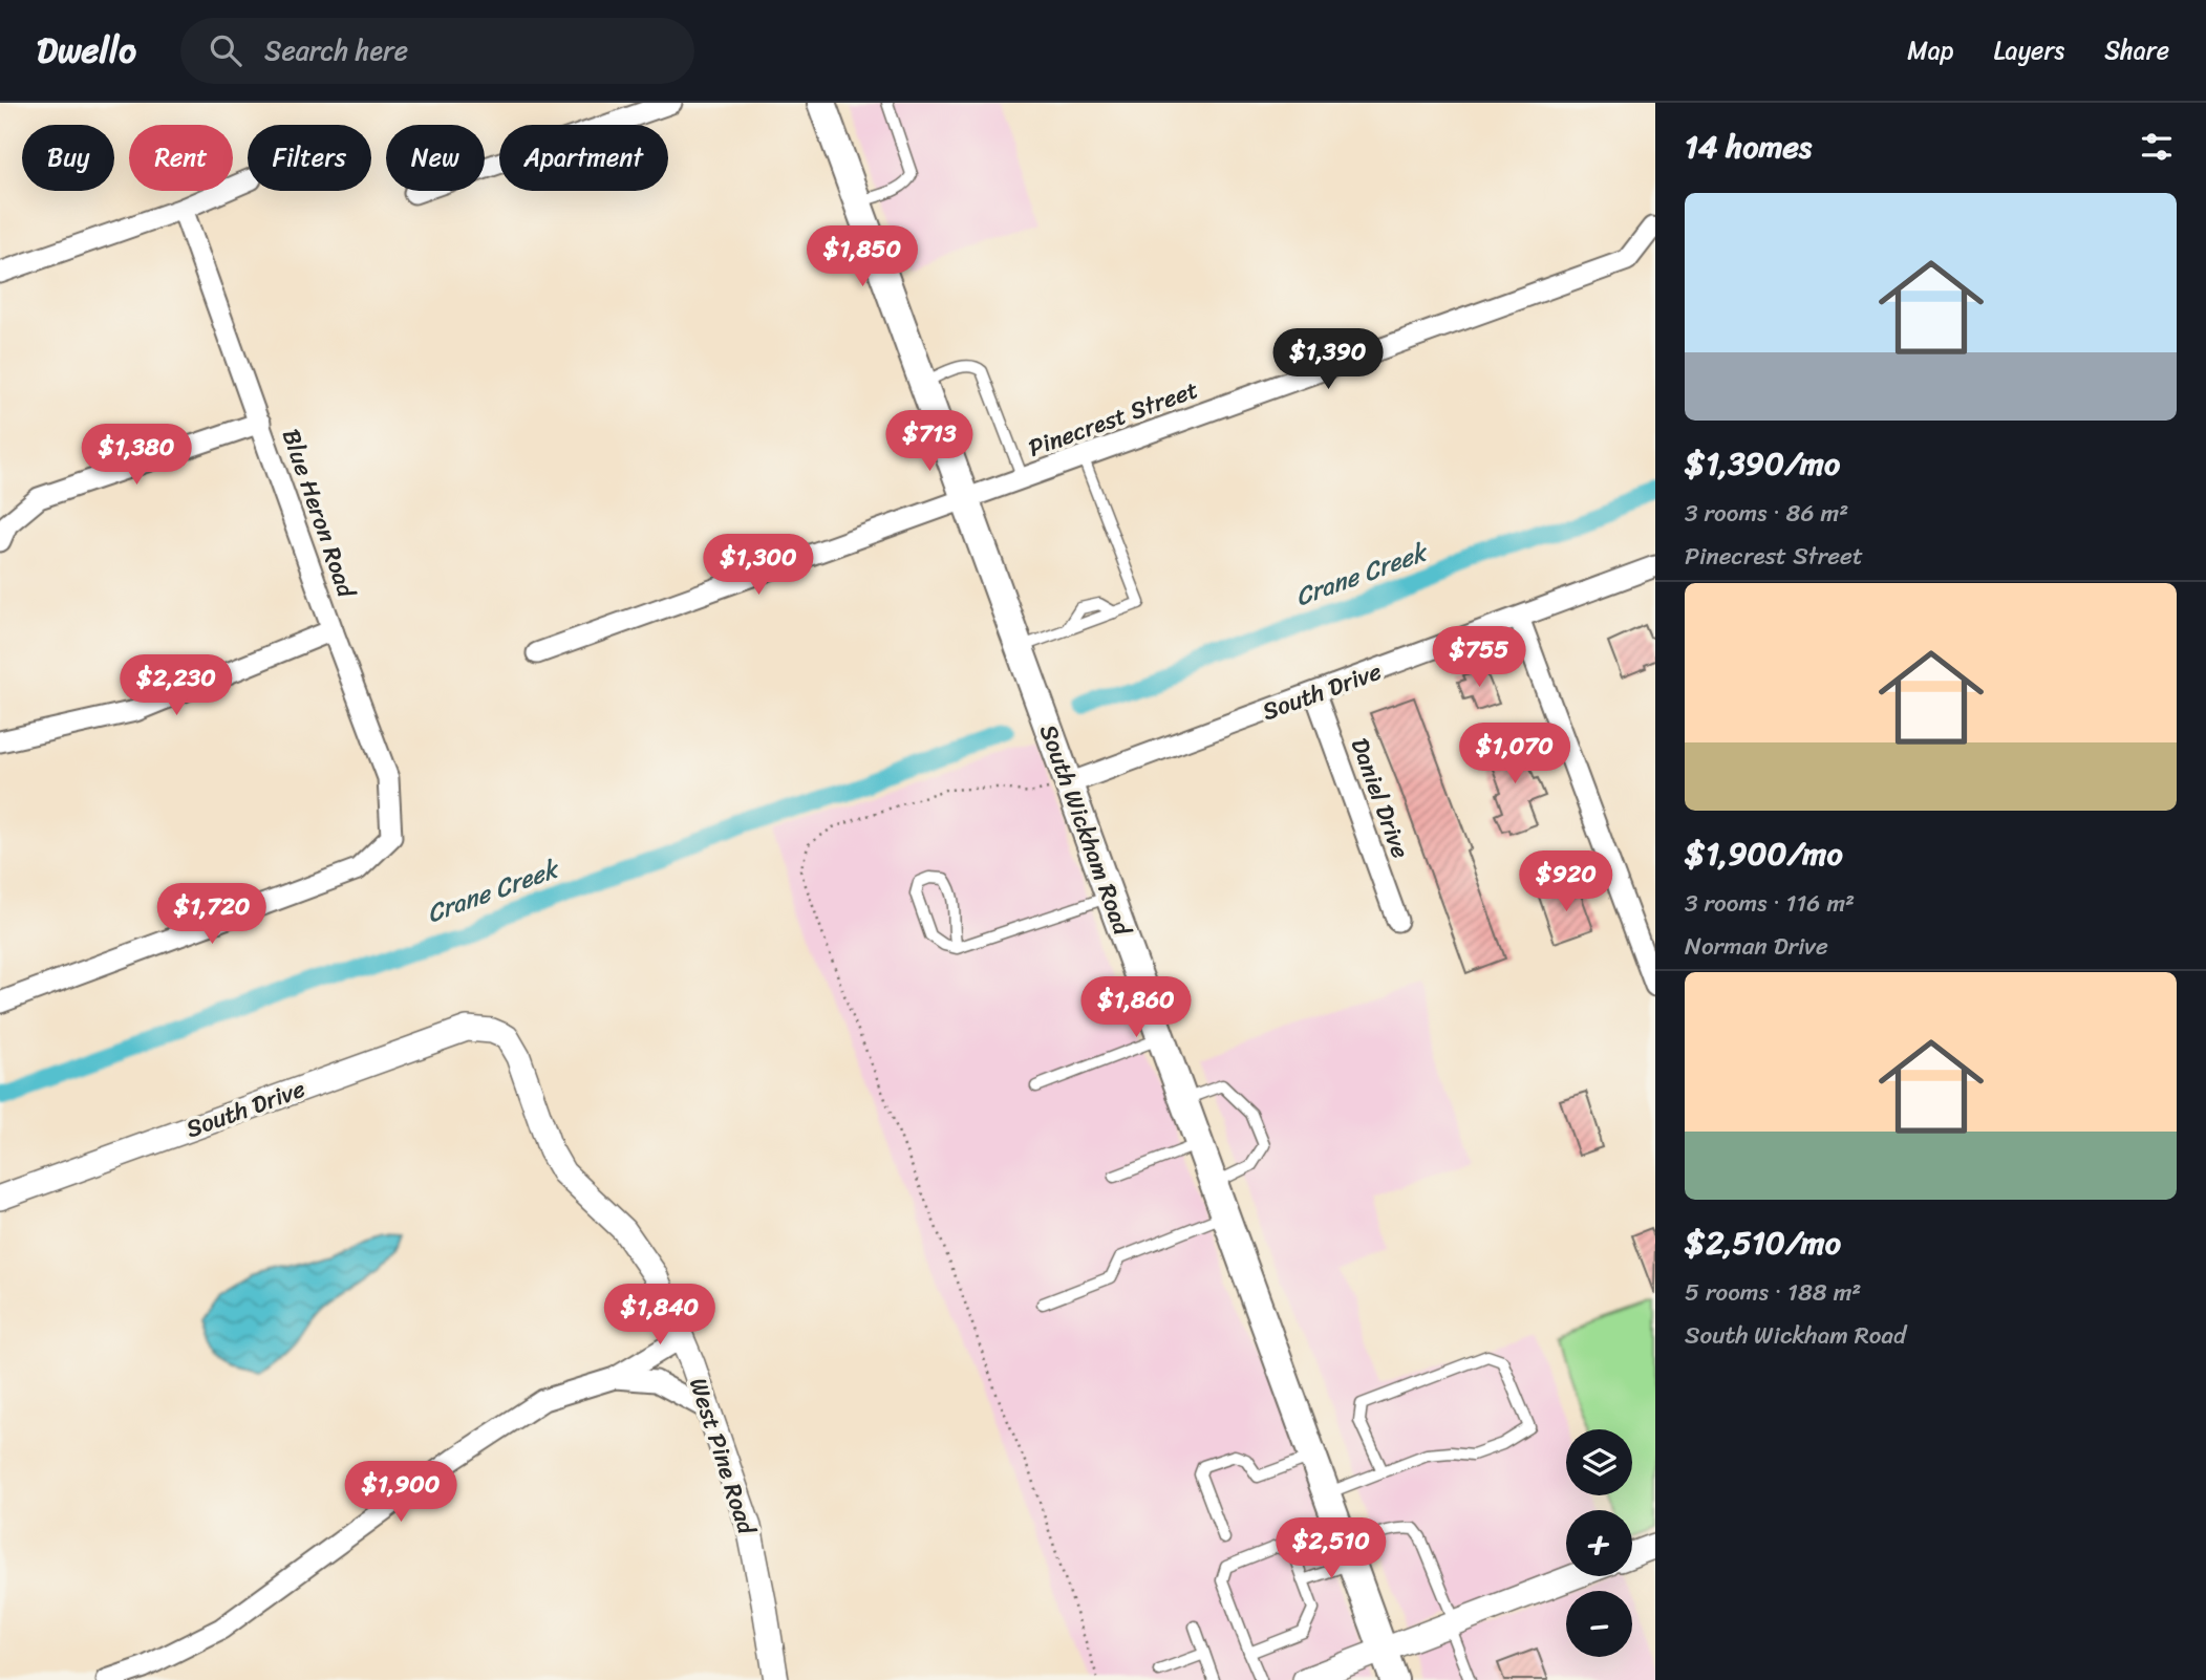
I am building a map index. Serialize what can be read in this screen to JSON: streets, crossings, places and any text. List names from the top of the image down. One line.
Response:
{"streets":{"main road":["South Wickham Road"],"street":["Pinecrest Street","Blue Heron Road","South Drive","Daniel Drive","West Pine Road"]},"crossings":[["Pinecrest Street","South Wickham Road"],["South Drive","Daniel Drive"],["South Drive","South Wickham Road"],["South Drive","West Pine Road"]],"water":["Crane Creek"],"page":{"header":"Dwello","search":"Search here","nav":["Map","Layers","Share"],"heading":"14 homes","chip":["Buy","Rent","Filters","New","Apartment"],"list":[{"name":"$1,390/mo","note":"3 rooms · 86 m² · Pinecrest Street"},{"name":"$1,900/mo","note":"3 rooms · 116 m² · Norman Drive"},{"name":"$2,510/mo","note":"5 rooms · 188 m² · South Wickham Road"}],"price":["$1,850","$1,390","$713","$1,380","$1,300","$755","$2,230","$1,070","$920","$1,720","$1,860","$1,840","$1,900","$2,510"],"map_buttons":["+","−"]}}
